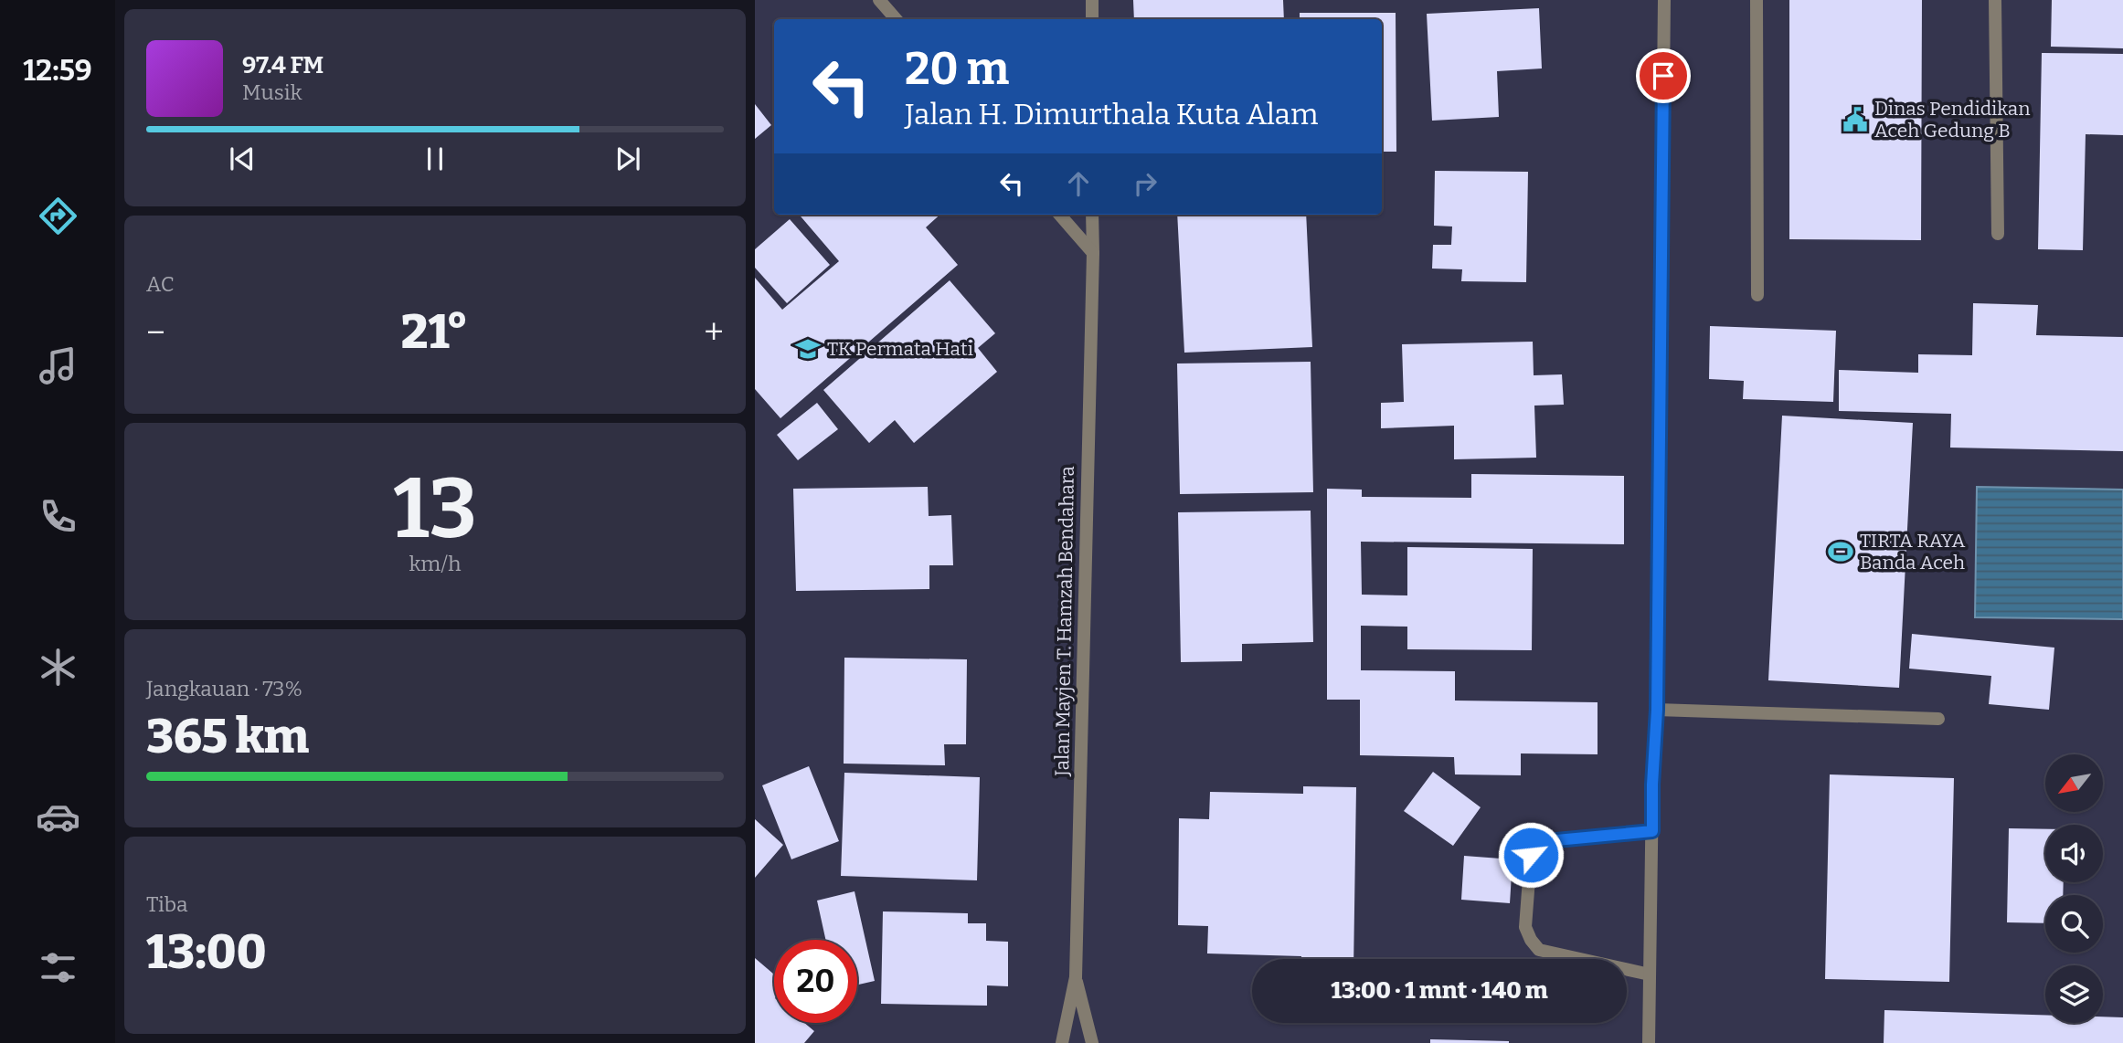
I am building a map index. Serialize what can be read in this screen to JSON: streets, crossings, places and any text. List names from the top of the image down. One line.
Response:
{"streets":{"street":["Jalan Mayjen T. Hamzah Bendahara"]},"places":{"public building":["Dinas Pendidikan Aceh Gedung B"],"school or university":["TK Permata Hati"],"sports":["TIRTA RAYA Banda Aceh"]},"north":"bottom left","page":{"tabs":"12:59","turn":["20 m","Jalan H. Dimurthala Kuta Alam"],"song":["97.4 FM","Musik"],"tile":["AC",["13","km/h"],["Jangkauan · 73%","365 km"],["Tiba","13:00"]],"heat":["−","21°","+"],"limit":"20","trip":"13:00 · 1 mnt · 140 m"}}
